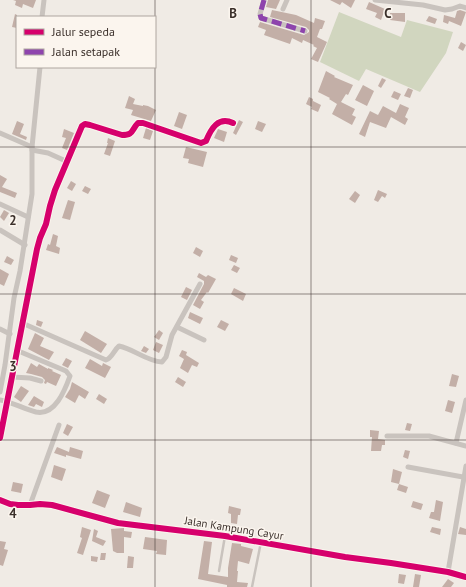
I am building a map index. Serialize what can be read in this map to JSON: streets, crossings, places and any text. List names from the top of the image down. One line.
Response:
{"streets":{"street":["Jalan Kampung Cayur"]},"legend":["Jalur sepeda","Jalan setapak"],"grid":{"columns":["B","C"],"rows":["2","3","4"]}}
